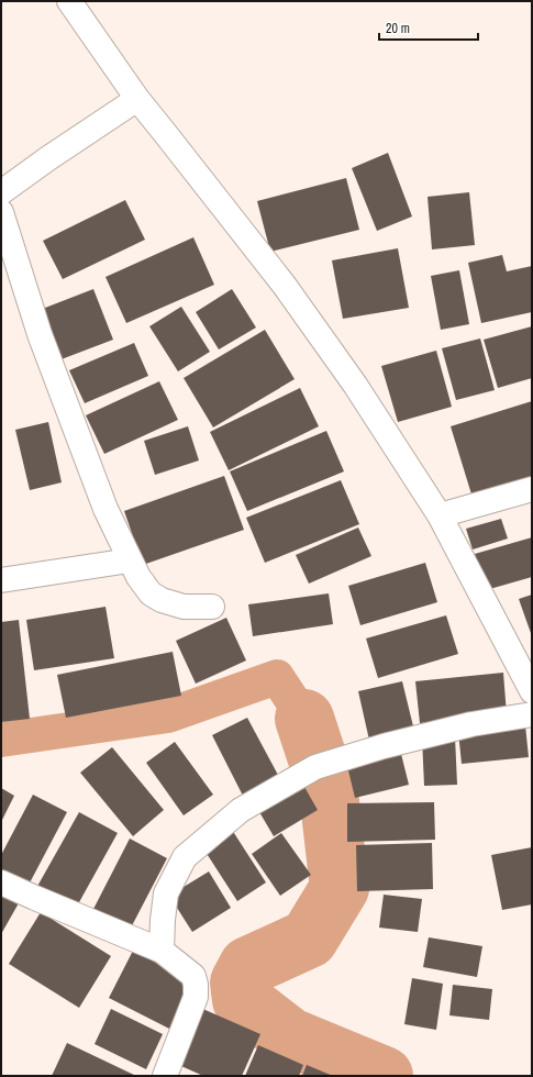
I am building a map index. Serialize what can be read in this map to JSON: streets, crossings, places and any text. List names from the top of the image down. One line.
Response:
{"scale_bar":"20 m"}
